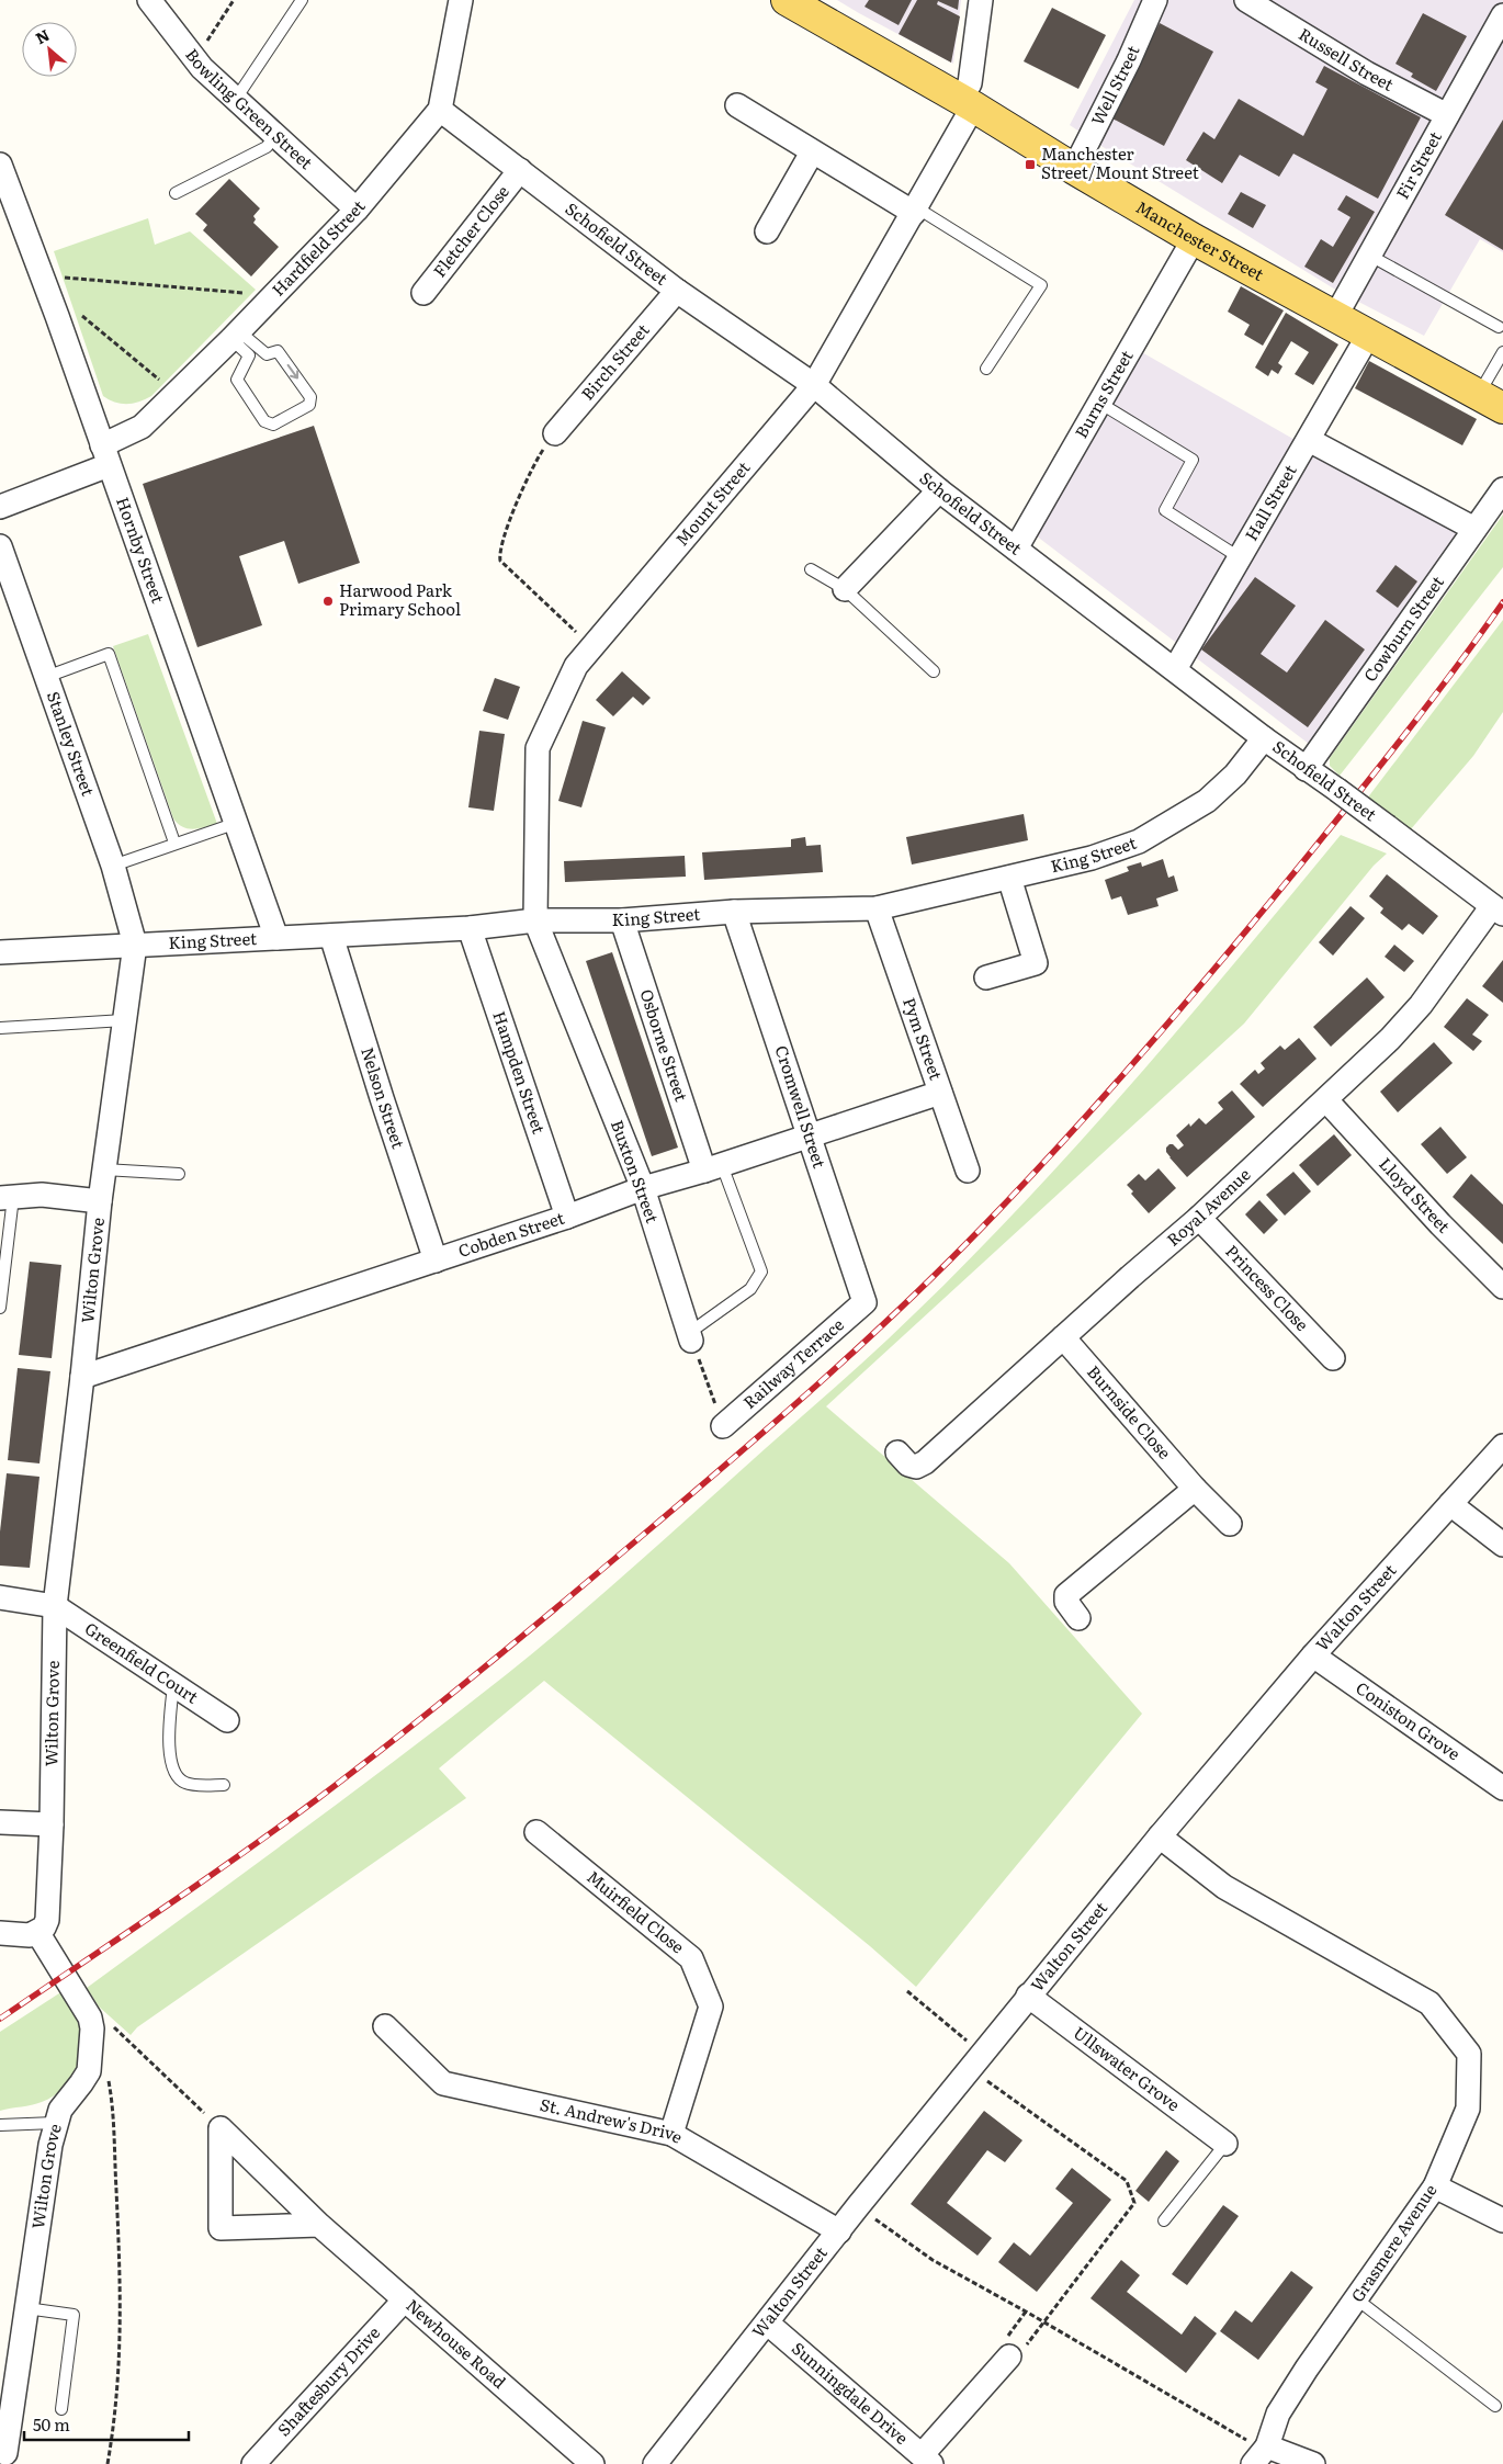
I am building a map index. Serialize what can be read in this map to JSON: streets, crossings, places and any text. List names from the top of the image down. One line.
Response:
{"streets":{"main road":["Manchester Street"],"street":["Russell Street","Well Street","Bowling Green Street","Fir Street","Fletcher Close","Schofield Street","Hardfield Street","Birch Street","Burns Street","Mount Street","Hall Street","Hornby Street","Cowburn Street","Stanley Street","King Street","Pym Street","Osborne Street","Hampden Street","Nelson Street","Cromwell Street","Buxton Street","Lloyd Street","Royal Avenue","Cobden Street","Wilton Grove","Princess Close","Railway Terrace","Burnside Close","Walton Street","Greenfield Court","Coniston Grove","Muirfield Close","Ullswater Grove","St. Andrew's Drive","Grasmere Avenue","Newhouse Road","Shaftesbury Drive","Sunningdale Drive"]},"crossings":[["Russell Street","Fir Street"],["Well Street","Manchester Street"],["Bowling Green Street","Hardfield Street"],["Fir Street","Manchester Street"],["Fletcher Close","Schofield Street"],["Manchester Street","Burns Street"],["Manchester Street","Mount Street"],["Manchester Street","Hall Street"],["Schofield Street","Hardfield Street"],["Schofield Street","Birch Street"],["Schofield Street","Burns Street"],["Schofield Street","Mount Street"],["Schofield Street","Hall Street"],["Schofield Street","Cowburn Street"],["Schofield Street","King Street"],["Schofield Street","Royal Avenue"],["Hardfield Street","Hornby Street"],["Mount Street","King Street"],["Mount Street","Buxton Street"],["Hornby Street","King Street"],["Stanley Street","King Street"],["Stanley Street","Wilton Grove"],["King Street","Pym Street"],["King Street","Osborne Street"],["King Street","Hampden Street"],["King Street","Nelson Street"],["King Street","Cromwell Street"],["King Street","Buxton Street"],["King Street","Wilton Grove"],["Pym Street","Cobden Street"],["Osborne Street","Cobden Street"],["Hampden Street","Cobden Street"],["Nelson Street","Cobden Street"],["Cromwell Street","Cobden Street"],["Cromwell Street","Railway Terrace"],["Buxton Street","Cobden Street"],["Lloyd Street","Royal Avenue"],["Royal Avenue","Princess Close"],["Royal Avenue","Burnside Close"],["Cobden Street","Wilton Grove"],["Wilton Grove","Greenfield Court"],["Walton Street","Coniston Grove"],["Walton Street","Ullswater Grove"],["Walton Street","St. Andrew's Drive"],["Walton Street","Grasmere Avenue"],["Walton Street","Sunningdale Drive"],["Muirfield Close","St. Andrew's Drive"],["Newhouse Road","Shaftesbury Drive"]],"places":{"transit":["Manchester Street/Mount Street"],"other":["Harwood Park Primary School"]},"scale_bar":"50 m","north":"top left"}
